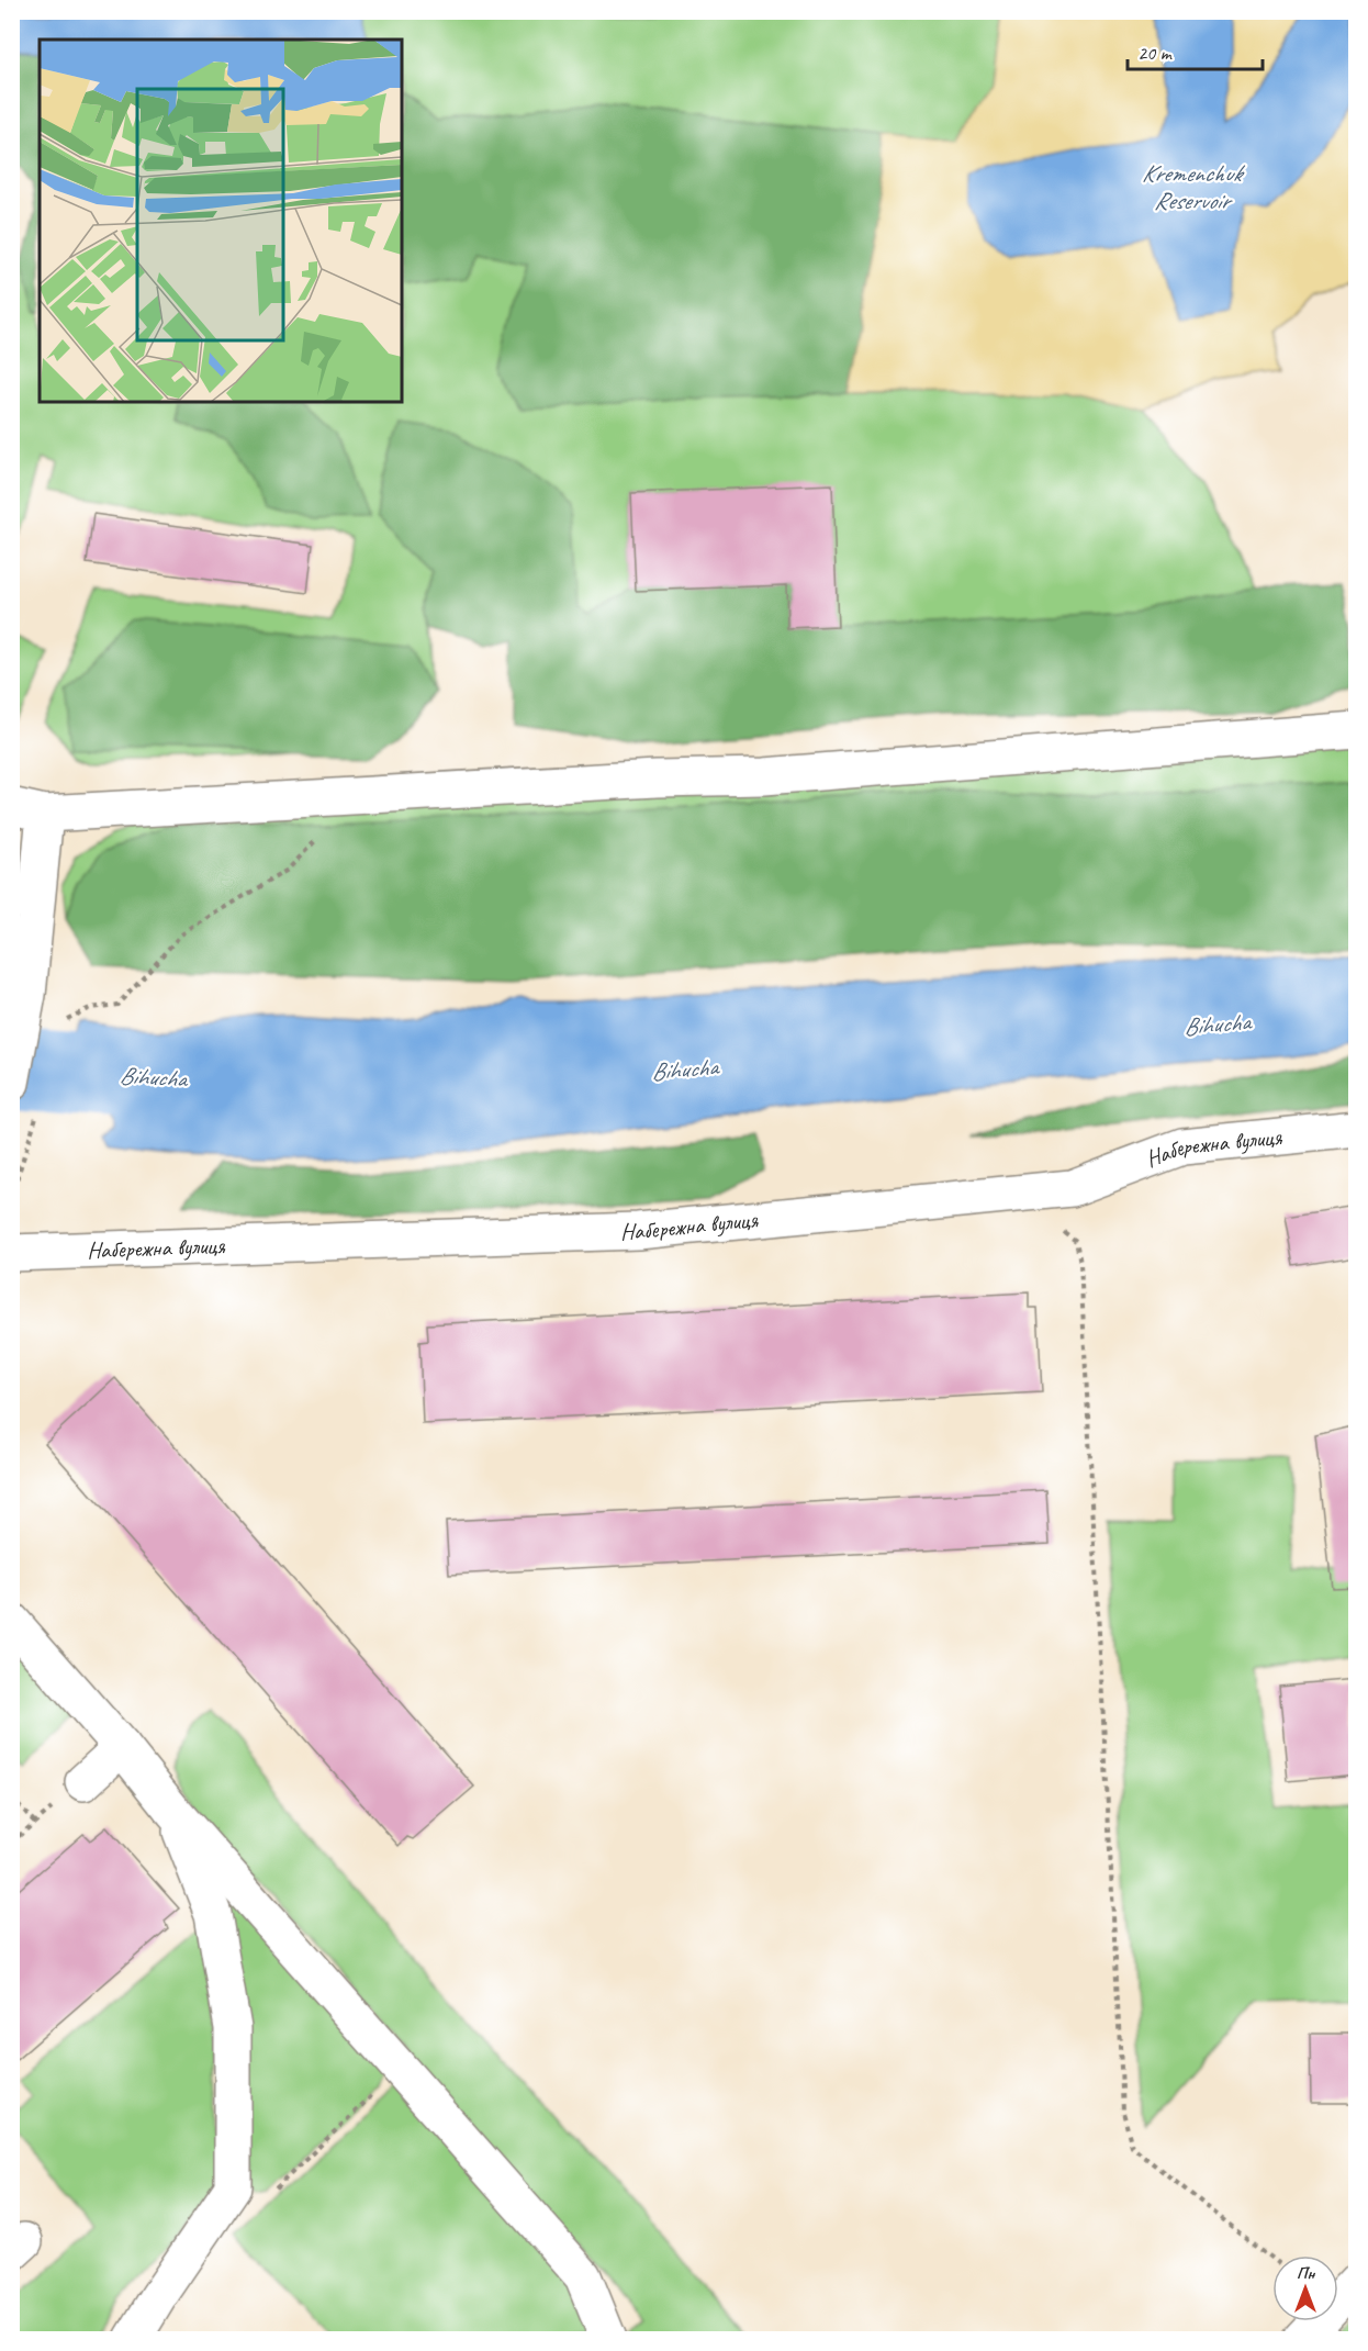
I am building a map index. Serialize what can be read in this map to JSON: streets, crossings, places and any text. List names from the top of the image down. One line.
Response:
{"streets":{"street":["Набережна вулиця"]},"water":["Kremenchuk Reservoir","Bihucha"],"scale_bar":"20 m","north":"top"}
